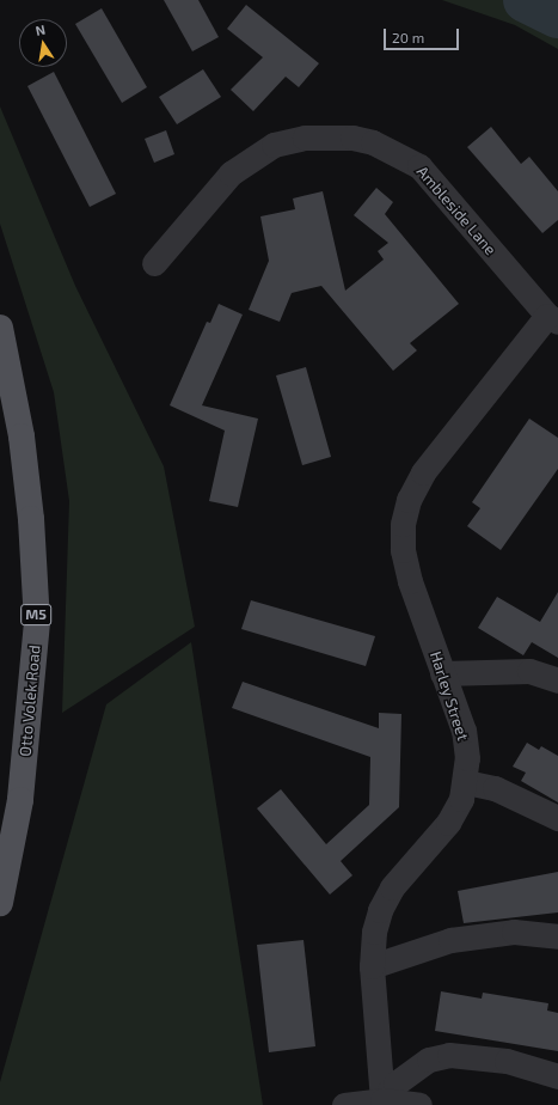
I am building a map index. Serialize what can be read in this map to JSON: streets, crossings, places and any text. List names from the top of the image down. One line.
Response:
{"streets":{"main road":["M5","Otto Volek Road"],"street":["Ambleside Lane","Harley Street"]},"crossings":[["Ambleside Lane","Harley Street"]],"scale_bar":"20 m","north":"top"}
